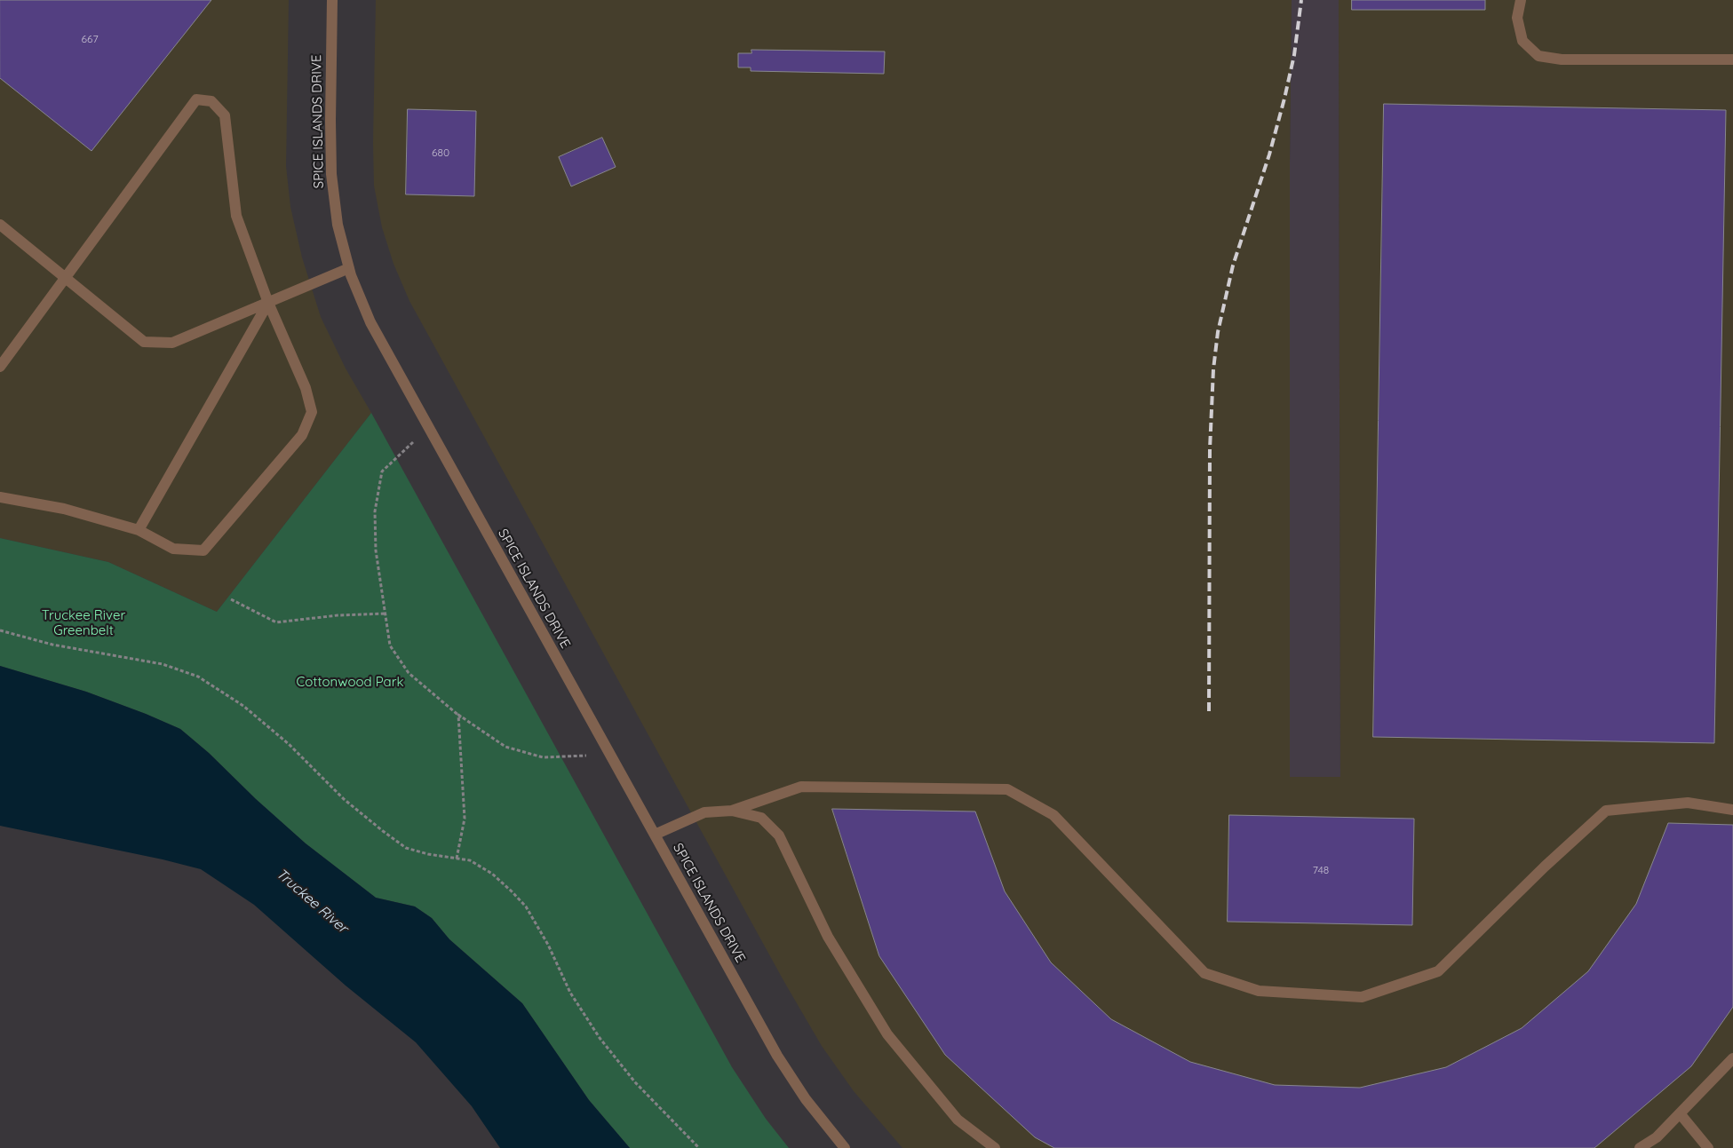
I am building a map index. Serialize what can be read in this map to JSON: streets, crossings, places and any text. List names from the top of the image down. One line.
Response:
{"streets":{"street":["SPICE ISLANDS DRIVE"]},"water":["Truckee River"],"parks":["Truckee River Greenbelt","Cottonwood Park"],"house_numbers":["667","680","748"]}
